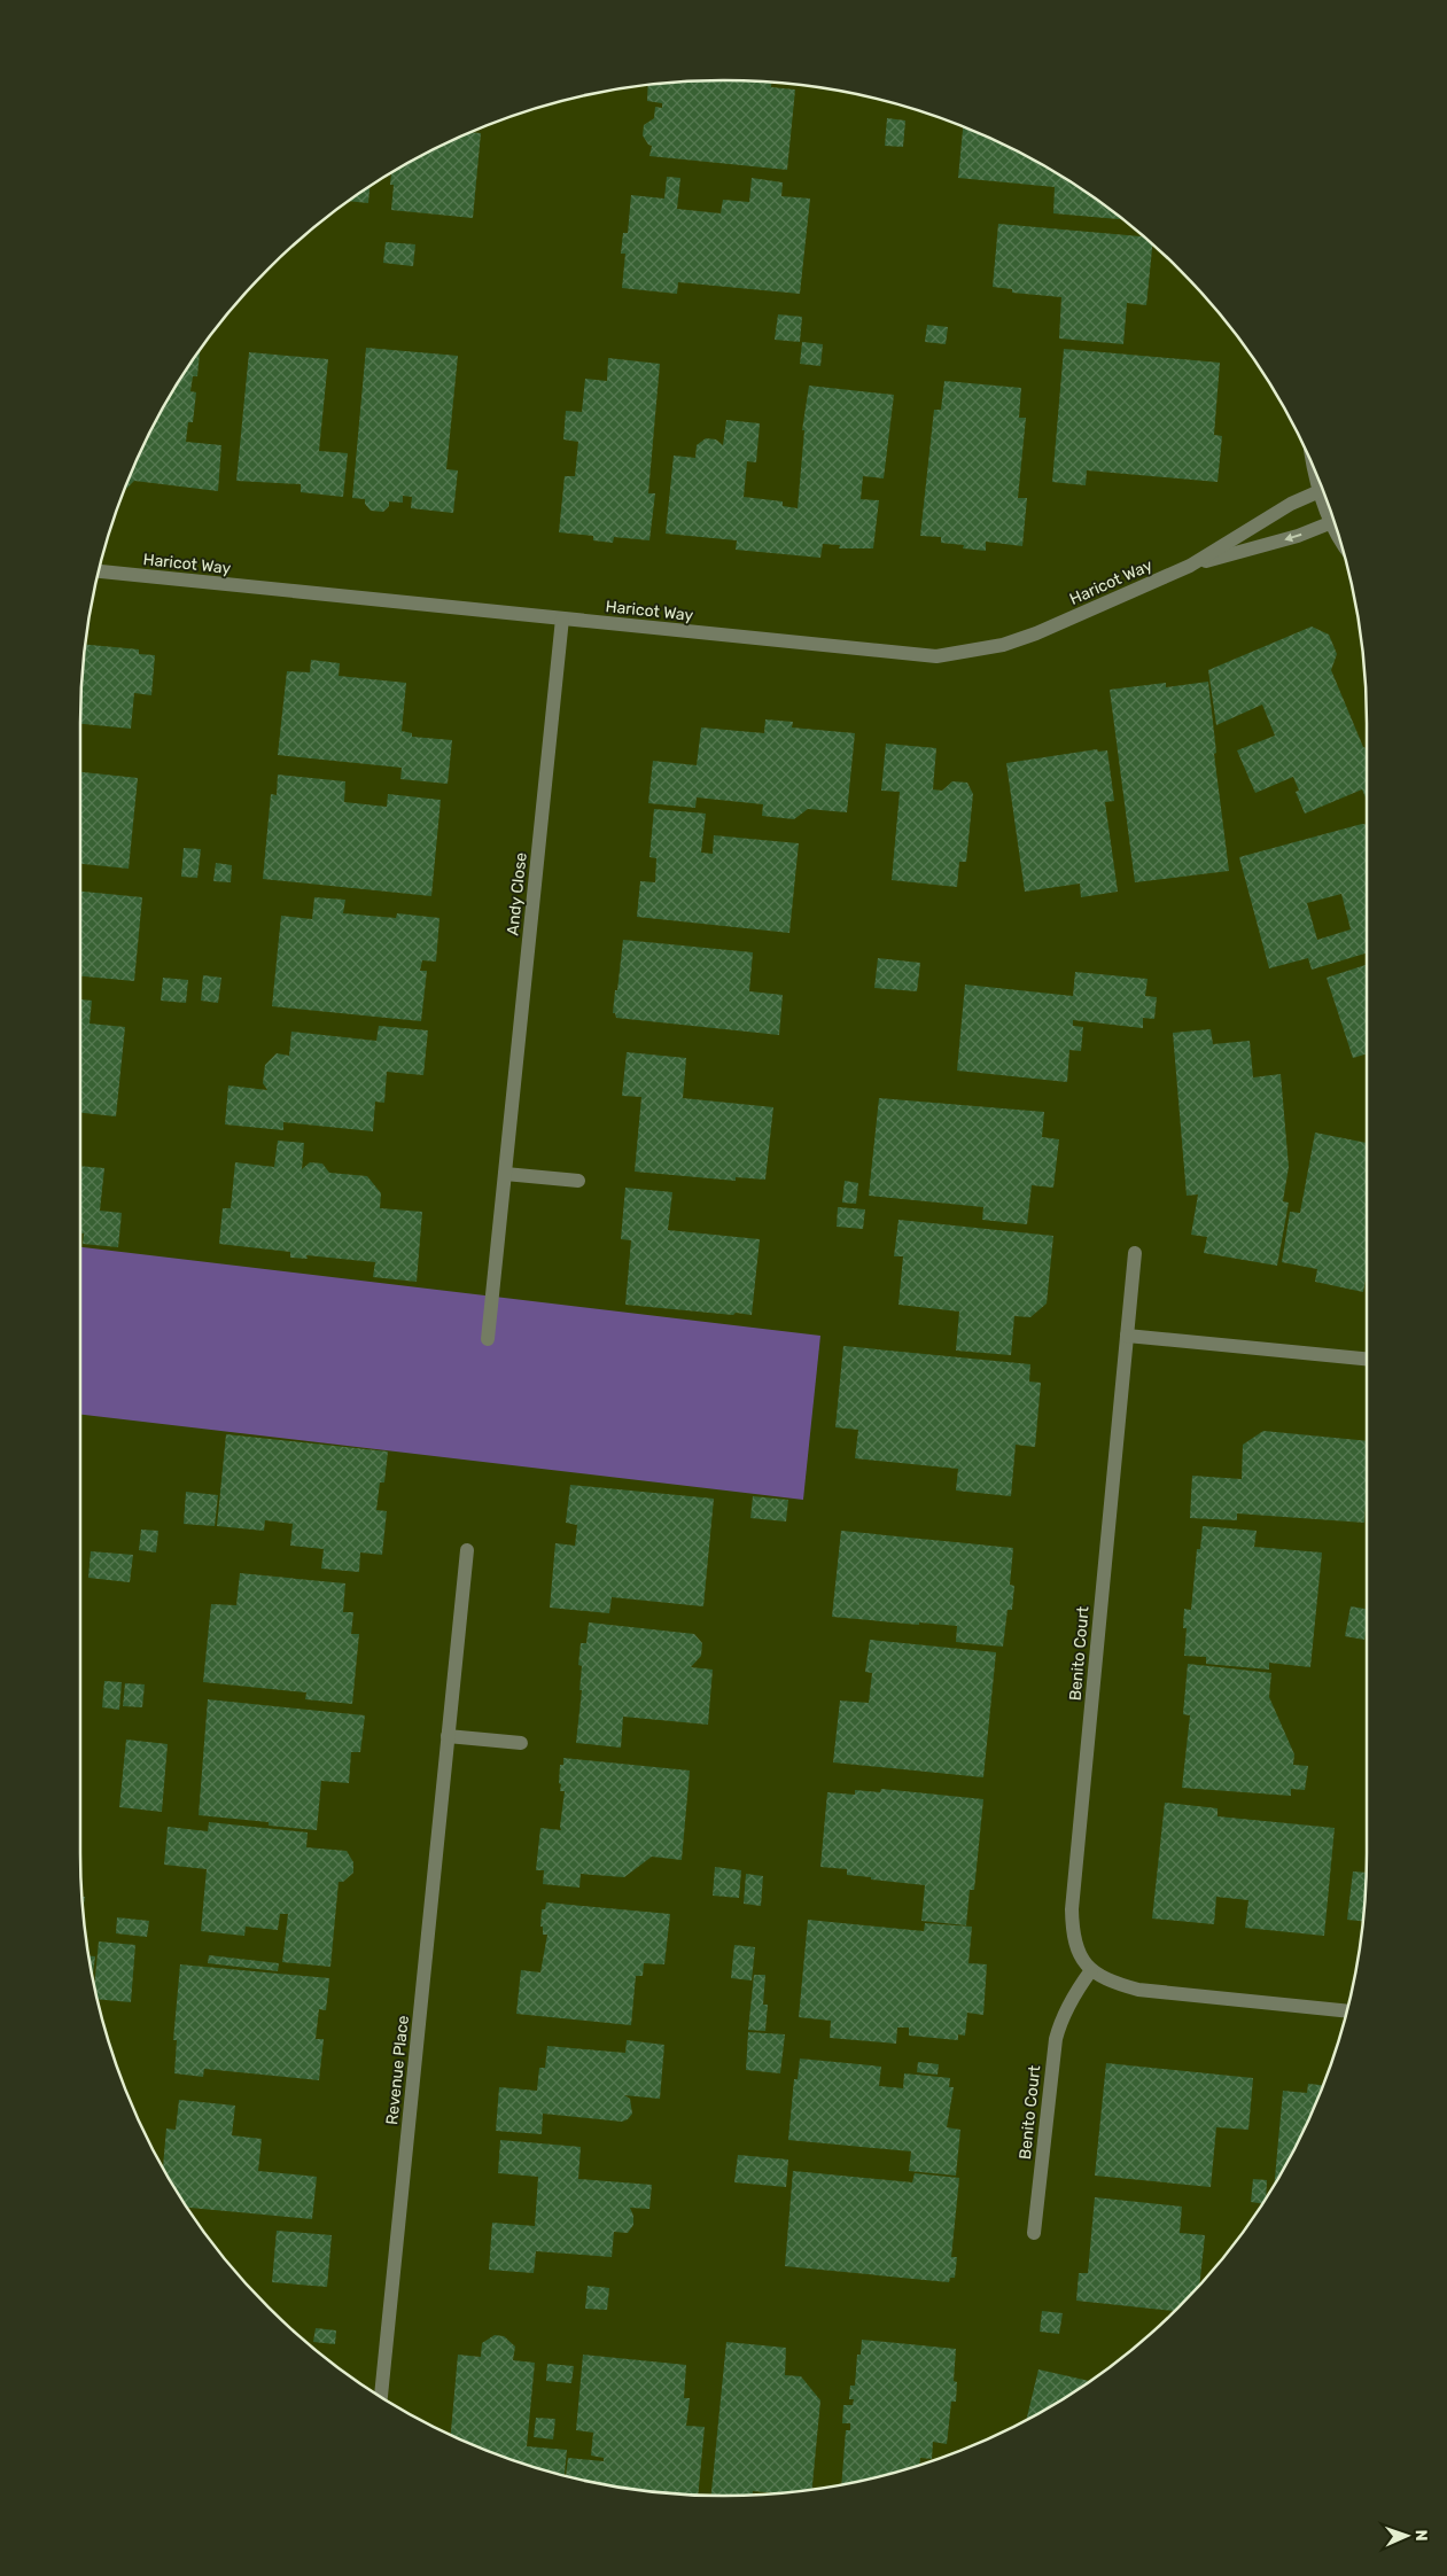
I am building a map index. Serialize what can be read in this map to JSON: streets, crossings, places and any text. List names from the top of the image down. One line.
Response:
{"streets":{"street":["Haricot Way","Andy Close","Benito Court","Revenue Place"]},"crossings":[["Haricot Way","Andy Close"]],"north":"right"}
